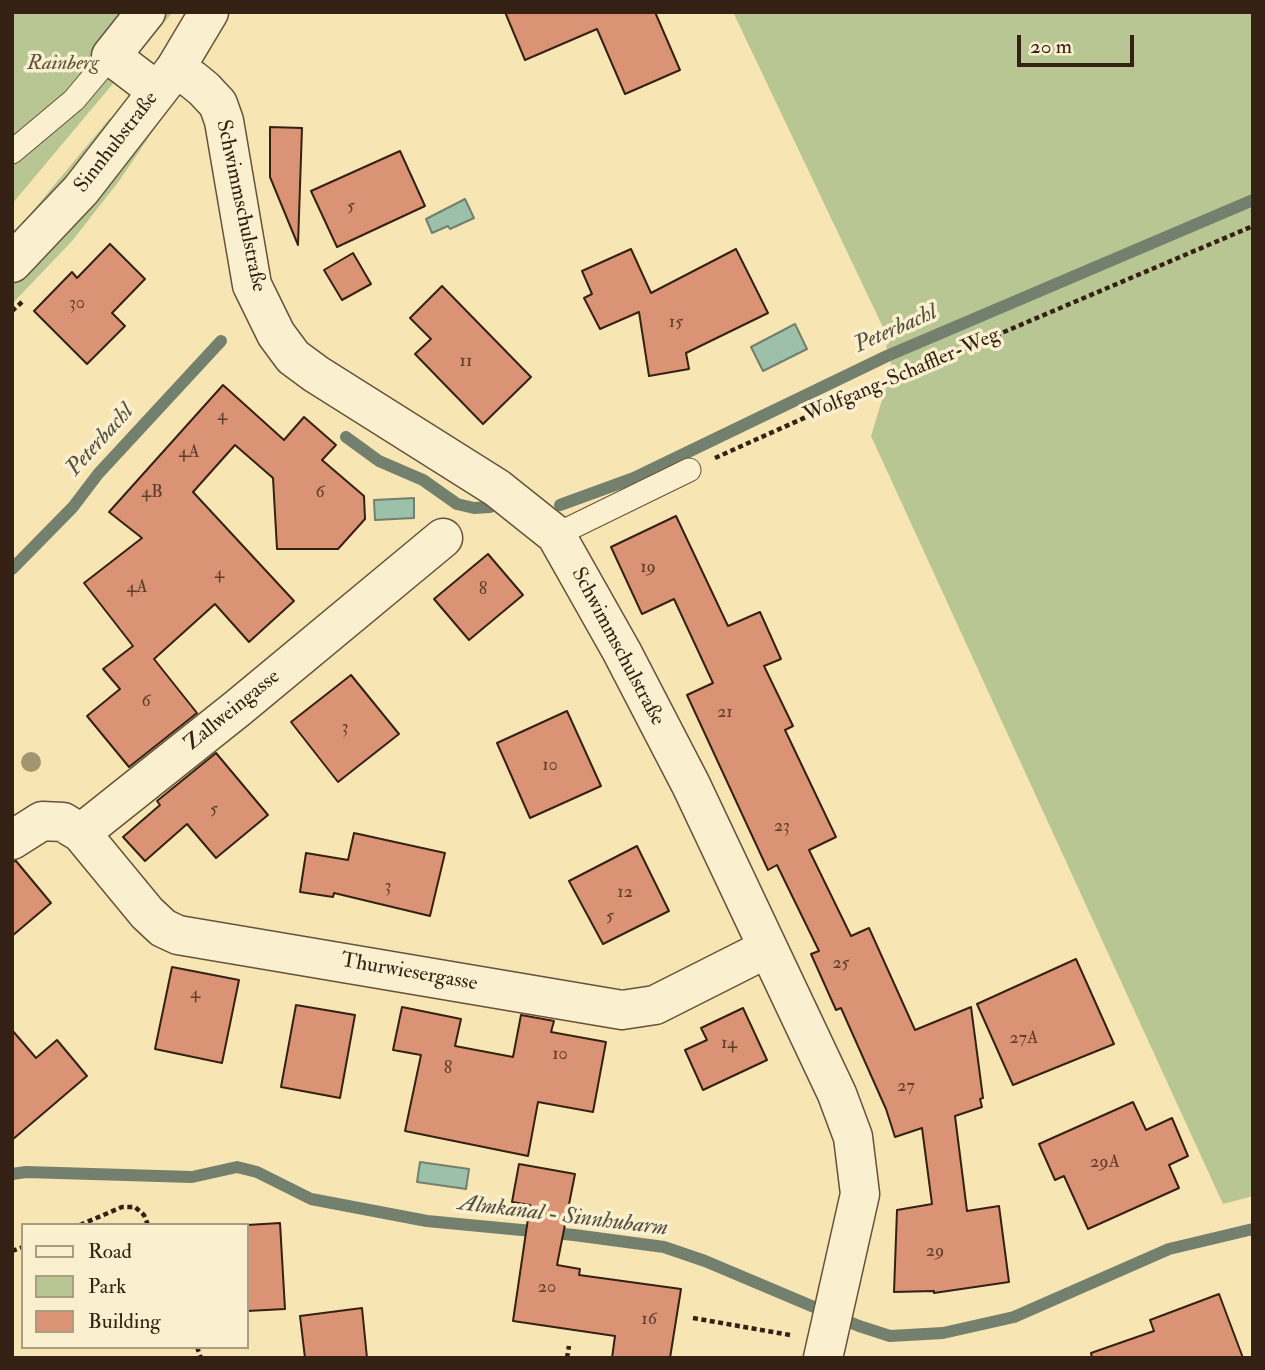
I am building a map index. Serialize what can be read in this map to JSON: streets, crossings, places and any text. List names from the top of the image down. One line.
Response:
{"streets":{"street":["Sinnhubstraße","Schwimmschulstraße","Zallweingasse","Thurwiesergasse"],"path":["Wolfgang-Schaffler-Weg"]},"crossings":[["Sinnhubstraße","Schwimmschulstraße"],["Schwimmschulstraße","Thurwiesergasse"],["Zallweingasse","Thurwiesergasse"]],"water":["Peterbachl","Almkanal - Sinnhubarm"],"parks":["Rainberg"],"house_numbers":["5","30","15","11","4","4A","4B","6","19","4","4A","8","6","21","3","10","5","23","3","12","5","25","4","27A","14","10","8","27","29A","29","20","16"],"legend":["Road","Park","Building"],"scale_bar":"20 m"}
